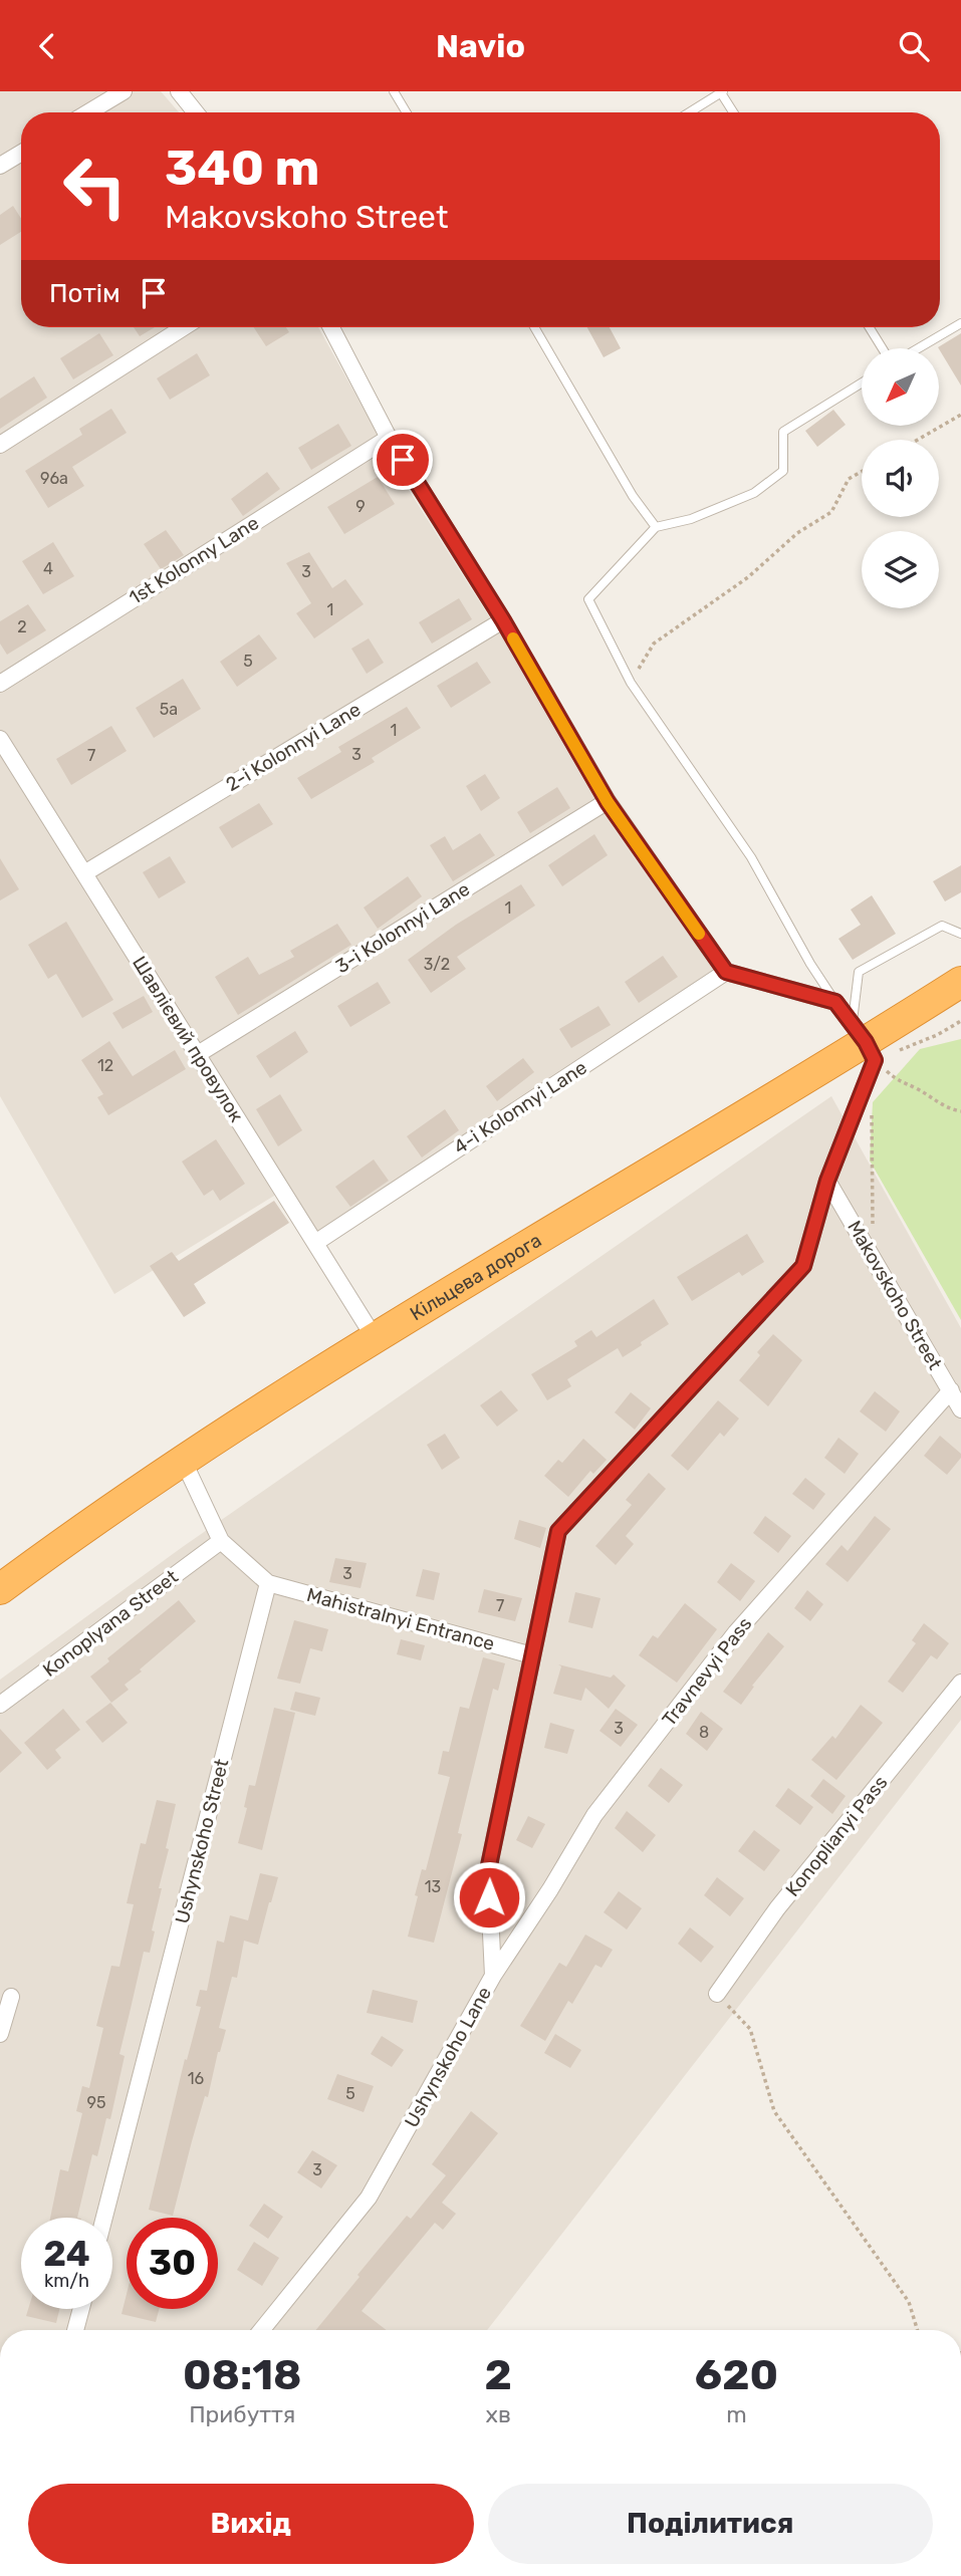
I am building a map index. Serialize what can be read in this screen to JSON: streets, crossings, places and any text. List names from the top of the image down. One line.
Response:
{"streets":{"highway":["Кільцева дорога"],"street":["1st Kolonny Lane","2-i Kolonnyi Lane","3-i Kolonnyi Lane","Шавлієвий провулок","4-i Kolonnyi Lane","Makovskoho Street","Mahistralnyi Entrance","Konoplyana Street","Travnevyi Pass","Konoplianyi Pass","Ushynskoho Street","Ushynskoho Lane"]},"crossings":[["2-i Kolonnyi Lane","Шавлієвий провулок"],["3-i Kolonnyi Lane","Шавлієвий провулок"],["Шавлієвий провулок","4-i Kolonnyi Lane"],["Шавлієвий провулок","Кільцева дорога"],["Кільцева дорога","Ushynskoho Lane"],["Makovskoho Street","Travnevyi Pass"],["Makovskoho Street","Ushynskoho Lane"],["Mahistralnyi Entrance","Ushynskoho Street"],["Mahistralnyi Entrance","Ushynskoho Lane"],["Travnevyi Pass","Ushynskoho Lane"]],"house_numbers":["96а","9","4","3","1","2","5","5а","1","3","7","1","3/2","12","3","7","3","8","13","16","5","95","3"],"north":"bottom left","page":{"header":"Navio","turn":["340 m","Makovskoho Street"],"then":"Потім","speed":"24 km/h","limit":"30","eta":["08:18","Прибуття","2","хв","620","m"],"buttons":["Вихід","Поділитися"]}}
